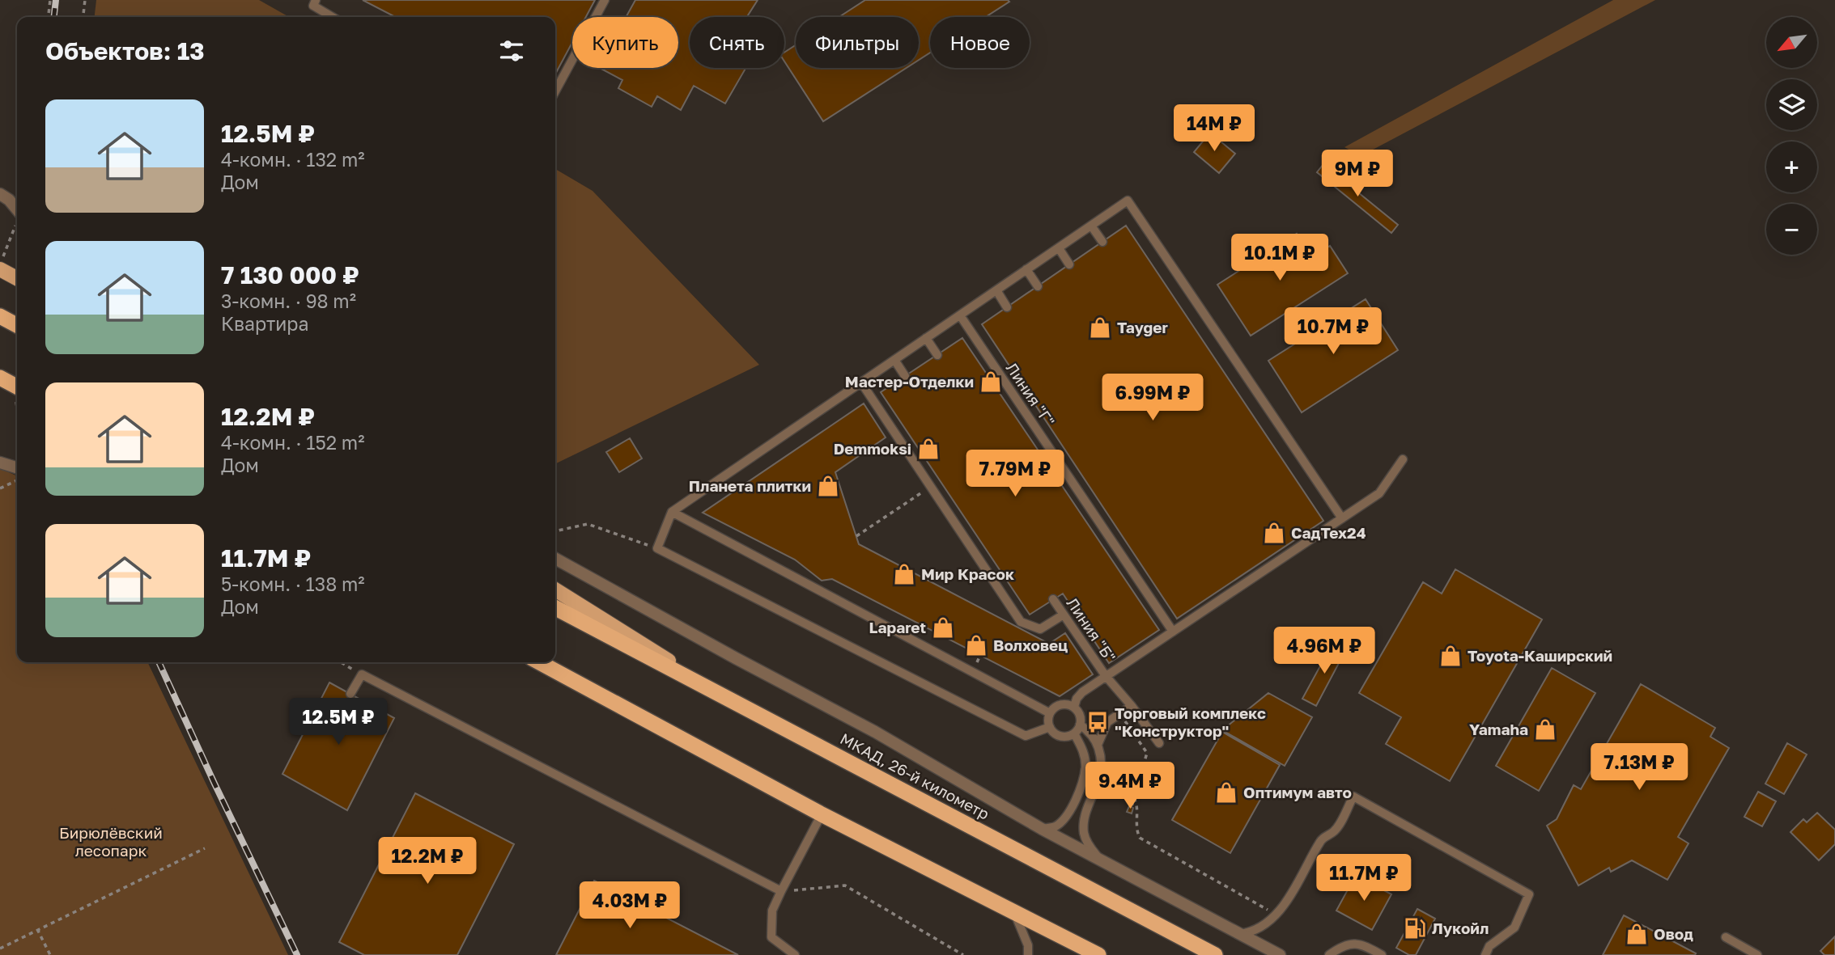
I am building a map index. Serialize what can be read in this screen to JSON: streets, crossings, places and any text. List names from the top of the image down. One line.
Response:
{"streets":{"highway":["МКАД, 26-й километр"],"lane":["Линия \"Г\"","Линия \"Б\""]},"parks":["Бирюлёвский лесопарк"],"places":{"shop":["Tayger","Мастер-Отделки","Demmoksi","Планета плитки","СадТех24","Мир Красок","Laparet","Волховец","Toyota-Каширский","Yamaha","Оптимум авто","Овод"],"bus stop":["Торговый комплекс \"Конструктор\""],"fuel station":["Лукойл"]},"north":"bottom left","page":{"map_buttons":["+","−"],"chip":["Купить","Снять","Фильтры","Новое"],"heading":"Объектов: 13","list":[{"name":"12.5M ₽","note":"4-комн. · 132 m² · Дом"},{"name":"7 130 000 ₽","note":"3-комн. · 98 m² · Квартира"},{"name":"12.2M ₽","note":"4-комн. · 152 m² · Дом"},{"name":"11.7M ₽","note":"5-комн. · 138 m² · Дом"}],"price":["14M ₽","9M ₽","10.1M ₽","10.7M ₽","6.99M ₽","7.79M ₽","4.96M ₽","12.5M ₽","7.13M ₽","9.4M ₽","12.2M ₽","11.7M ₽","4.03M ₽"]}}
